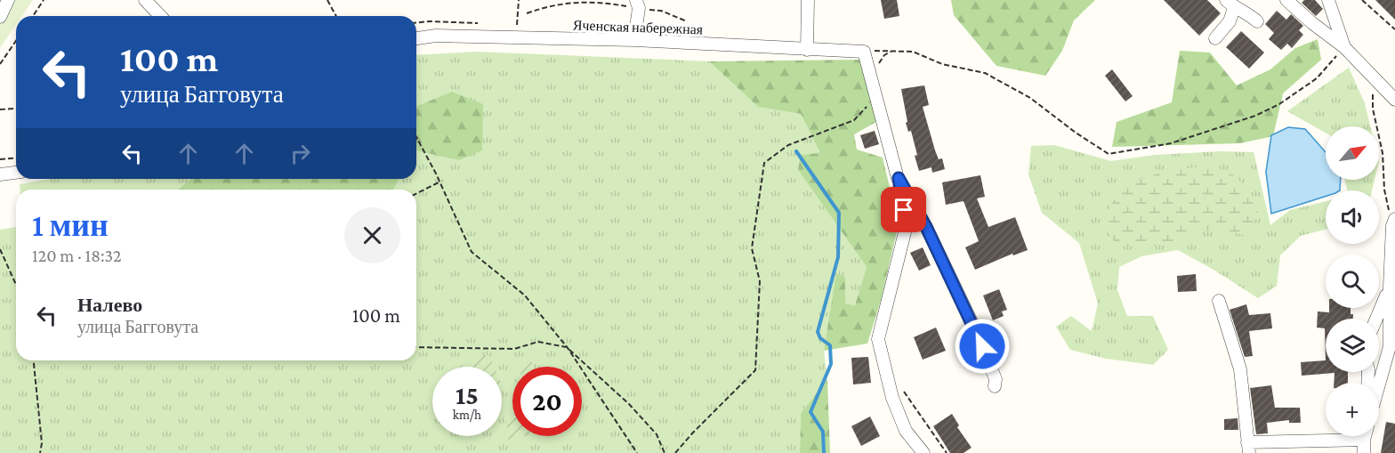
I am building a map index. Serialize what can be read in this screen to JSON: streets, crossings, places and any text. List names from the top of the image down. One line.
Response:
{"streets":{"street":["Яченская набережная"]},"north":"top right","page":{"turn":["100 m","улица Багговута"],"map_buttons":"+","heading":["1 мин","120 m · 18:32"],"list":[{"name":"Налево","note":"улица Багговута","value":"100 m"}],"speed":"15 km/h","limit":"20"}}
